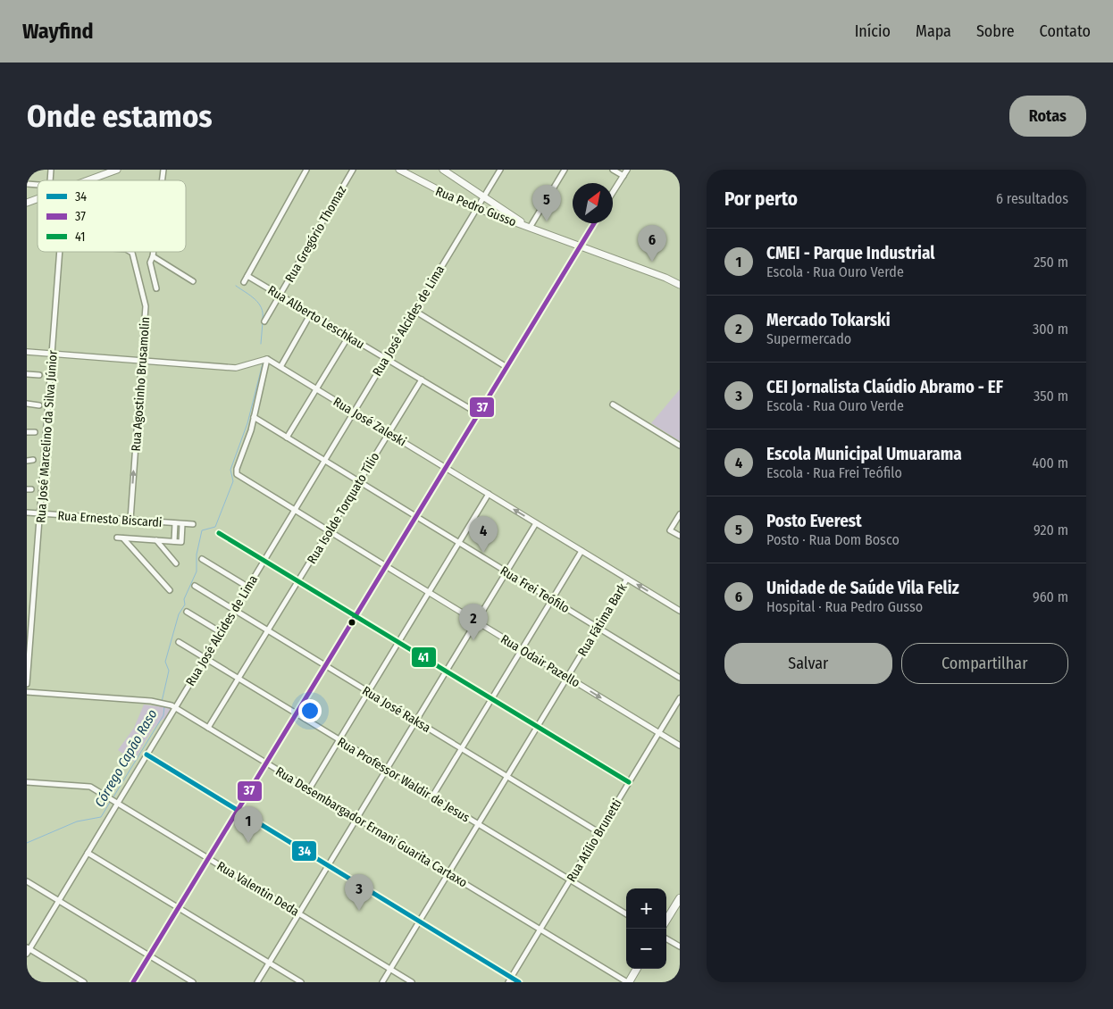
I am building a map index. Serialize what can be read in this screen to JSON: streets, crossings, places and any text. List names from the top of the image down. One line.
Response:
{"streets":{"main road":["Rua Pedro Gusso"],"street":["Rua Gregório Thomaz","Rua Alberto Leschkau","Rua José Alcides de Lima","Rua Agostinho Brusamolin","Rua José Zaleski","Rua José Marcelino da Silva Júnior","Rua Isolde Torquato Tílio","Rua Ernesto Biscardi","Rua Frei Teófilo","Rua Fátima Bark","Rua Odair Pazello","Rua José Raksa","Rua Professor Waldir de Jesus","Rua Desembargador Ernani Guarita Cartaxo","Rua Atílio Brunetti","Rua Valentin Deda"]},"crossings":[["Rua Pedro Gusso","Rua José Alcides de Lima"],["Rua Gregório Thomaz","Rua Alberto Leschkau"],["Rua Alberto Leschkau","Rua José Alcides de Lima"],["Rua Alberto Leschkau","Rua Isolde Torquato Tílio"],["Rua José Alcides de Lima","Rua José Zaleski"],["Rua José Alcides de Lima","Rua Frei Teófilo"],["Rua José Alcides de Lima","Rua Odair Pazello"],["Rua José Alcides de Lima","Rua José Raksa"],["Rua José Alcides de Lima","Rua Professor Waldir de Jesus"],["Rua José Alcides de Lima","Rua Desembargador Ernani Guarita Cartaxo"],["Rua José Alcides de Lima","Rua Valentin Deda"],["Rua Agostinho Brusamolin","Rua Ernesto Biscardi"],["Rua José Zaleski","Rua Isolde Torquato Tílio"],["Rua José Zaleski","Rua Fátima Bark"],["Rua José Marcelino da Silva Júnior","Rua Ernesto Biscardi"],["Rua Isolde Torquato Tílio","Rua Frei Teófilo"],["Rua Isolde Torquato Tílio","Rua Odair Pazello"],["Rua Isolde Torquato Tílio","Rua José Raksa"],["Rua Isolde Torquato Tílio","Rua Professor Waldir de Jesus"],["Rua Isolde Torquato Tílio","Rua Desembargador Ernani Guarita Cartaxo"],["Rua Frei Teófilo","Rua Fátima Bark"],["Rua Frei Teófilo","Rua Odair Pazello"],["Rua Fátima Bark","Rua Odair Pazello"],["Rua Fátima Bark","Rua José Raksa"],["Rua Fátima Bark","Rua Professor Waldir de Jesus"],["Rua Fátima Bark","Rua Desembargador Ernani Guarita Cartaxo"],["Rua Fátima Bark","Rua Valentin Deda"],["Rua Odair Pazello","Rua Atílio Brunetti"],["Rua José Raksa","Rua Atílio Brunetti"],["Rua Professor Waldir de Jesus","Rua Atílio Brunetti"],["Rua Desembargador Ernani Guarita Cartaxo","Rua Atílio Brunetti"]],"one_way":["Rua Agostinho Brusamolin"],"water":["Córrego Capão Raso"],"lines":["transit line 37","transit line 41","transit line 34"],"legend":["34","37","41"],"north":"top right","page":{"header":"Wayfind","nav":["Início","Mapa","Sobre","Contato"],"buttons":["Rotas",["Salvar","Compartilhar"]],"title":"Onde estamos","heading":["Por perto","6 resultados"],"pins":["5","6","4","2","1","3"],"list":[{"mark":"1","name":"CMEI - Parque Industrial","note":"Escola · Rua Ouro Verde","value":"250 m"},{"mark":"2","name":"Mercado Tokarski","note":"Supermercado","value":"300 m"},{"mark":"3","name":"CEI Jornalista Claúdio Abramo - EF","note":"Escola · Rua Ouro Verde","value":"350 m"},{"mark":"4","name":"Escola Municipal Umuarama","note":"Escola · Rua Frei Teófilo","value":"400 m"},{"mark":"5","name":"Posto Everest","note":"Posto · Rua Dom Bosco","value":"920 m"},{"mark":"6","name":"Unidade de Saúde Vila Feliz","note":"Hospital · Rua Pedro Gusso","value":"960 m"}],"map_buttons":["+","−"]}}
